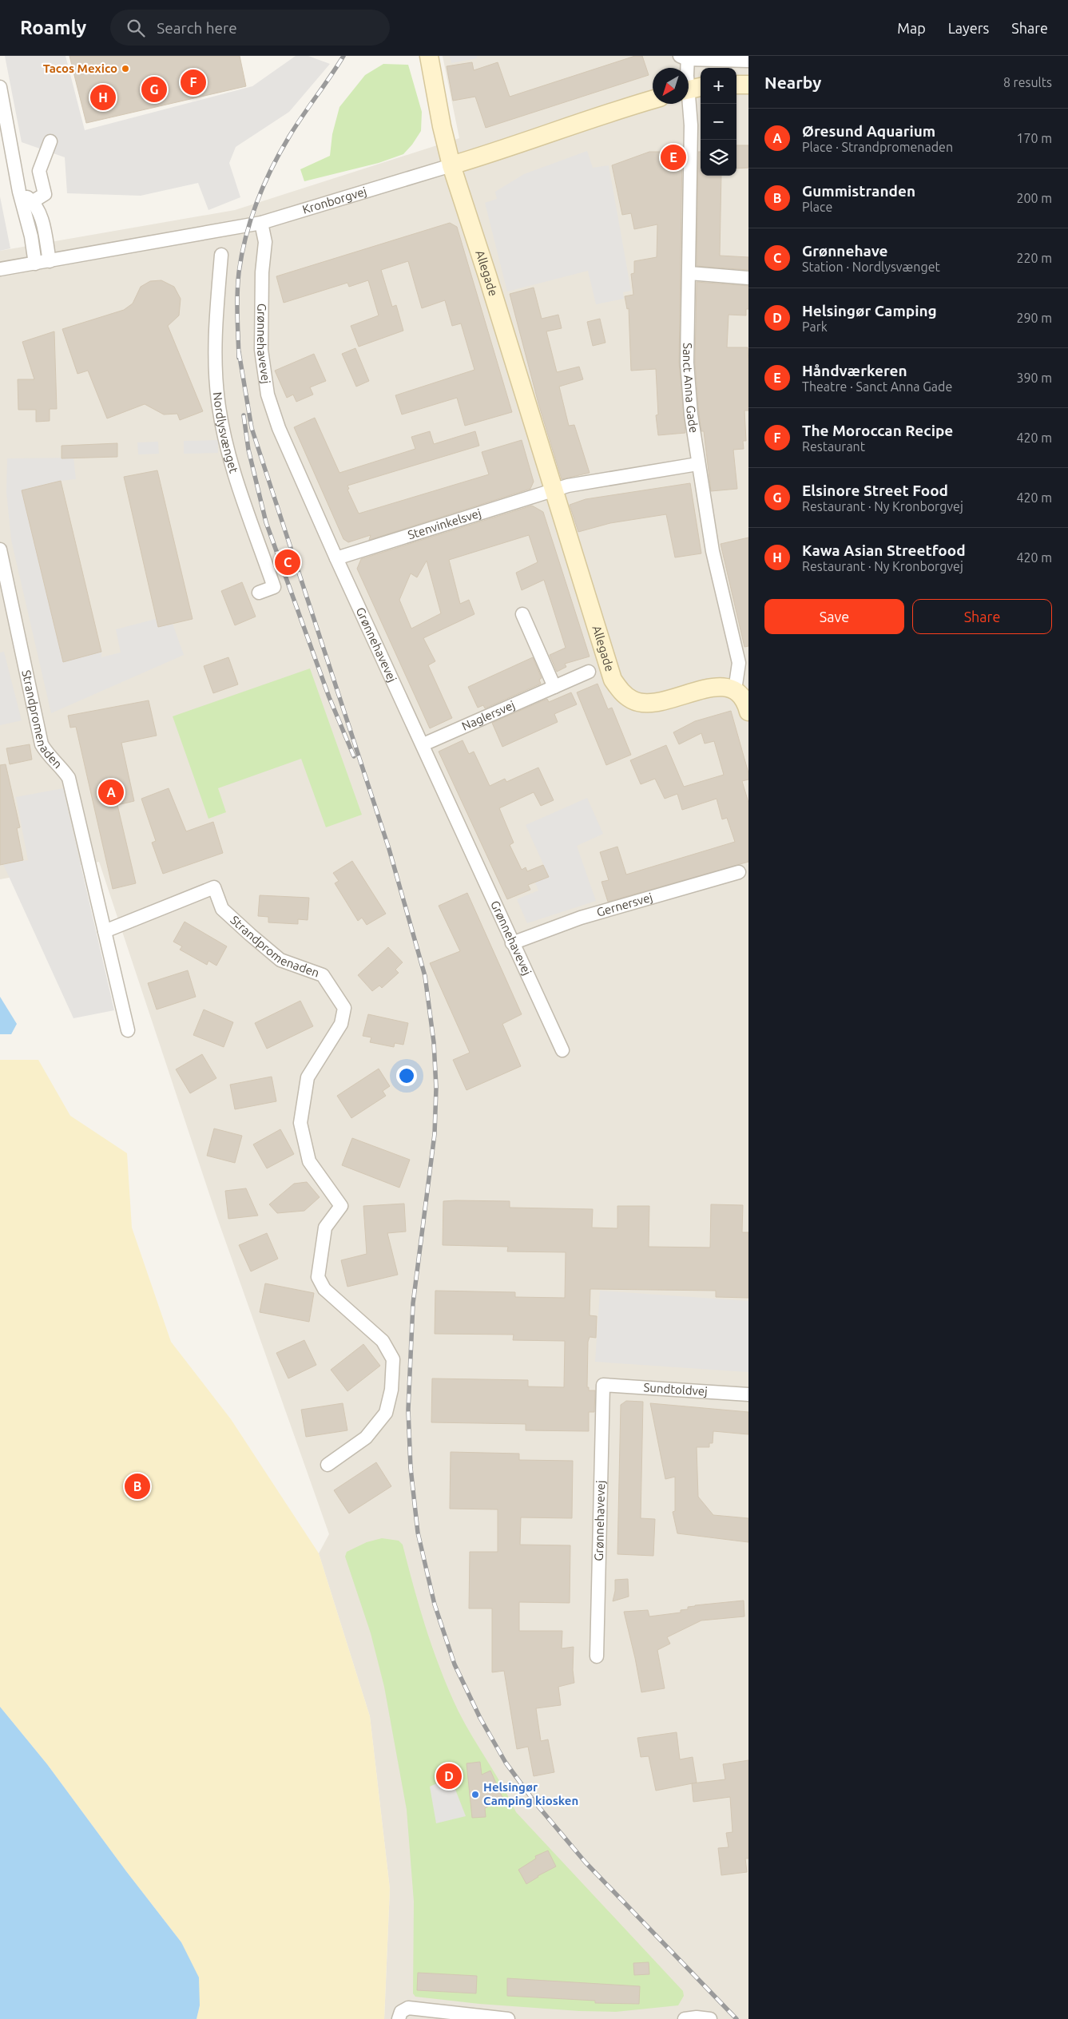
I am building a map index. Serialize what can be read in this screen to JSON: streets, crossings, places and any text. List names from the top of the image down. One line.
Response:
{"streets":{"main road":["Kronborgvej","Allegade"],"street":["Grønnehavevej","Sanct Anna Gade","Nordlysvænget","Stenvinkelsvej","Naglersvej","Strandpromenaden","Gernersvej","Sundtoldvej"]},"crossings":[["Kronborgvej","Allegade"],["Kronborgvej","Grønnehavevej"],["Allegade","Sanct Anna Gade"],["Allegade","Stenvinkelsvej"],["Grønnehavevej","Stenvinkelsvej"],["Grønnehavevej","Naglersvej"],["Grønnehavevej","Gernersvej"],["Grønnehavevej","Sundtoldvej"]],"places":["Tacos Mexico","Helsingør Camping kiosken"],"north":"bottom left","page":{"header":"Roamly","search":"Search here","nav":["Map","Layers","Share"],"heading":["Nearby","8 results"],"map_buttons":["+","−"],"pins":["F","G","H","E","C","A","B","D"],"list":[{"mark":"A","name":"Øresund Aquarium","note":"Place · Strandpromenaden","value":"170 m"},{"mark":"B","name":"Gummistranden","note":"Place","value":"200 m"},{"mark":"C","name":"Grønnehave","note":"Station · Nordlysvænget","value":"220 m"},{"mark":"D","name":"Helsingør Camping","note":"Park","value":"290 m"},{"mark":"E","name":"Håndværkeren","note":"Theatre · Sanct Anna Gade","value":"390 m"},{"mark":"F","name":"The Moroccan Recipe","note":"Restaurant","value":"420 m"},{"mark":"G","name":"Elsinore Street Food","note":"Restaurant · Ny Kronborgvej","value":"420 m"},{"mark":"H","name":"Kawa Asian Streetfood","note":"Restaurant · Ny Kronborgvej","value":"420 m"}],"buttons":["Save","Share"]}}
